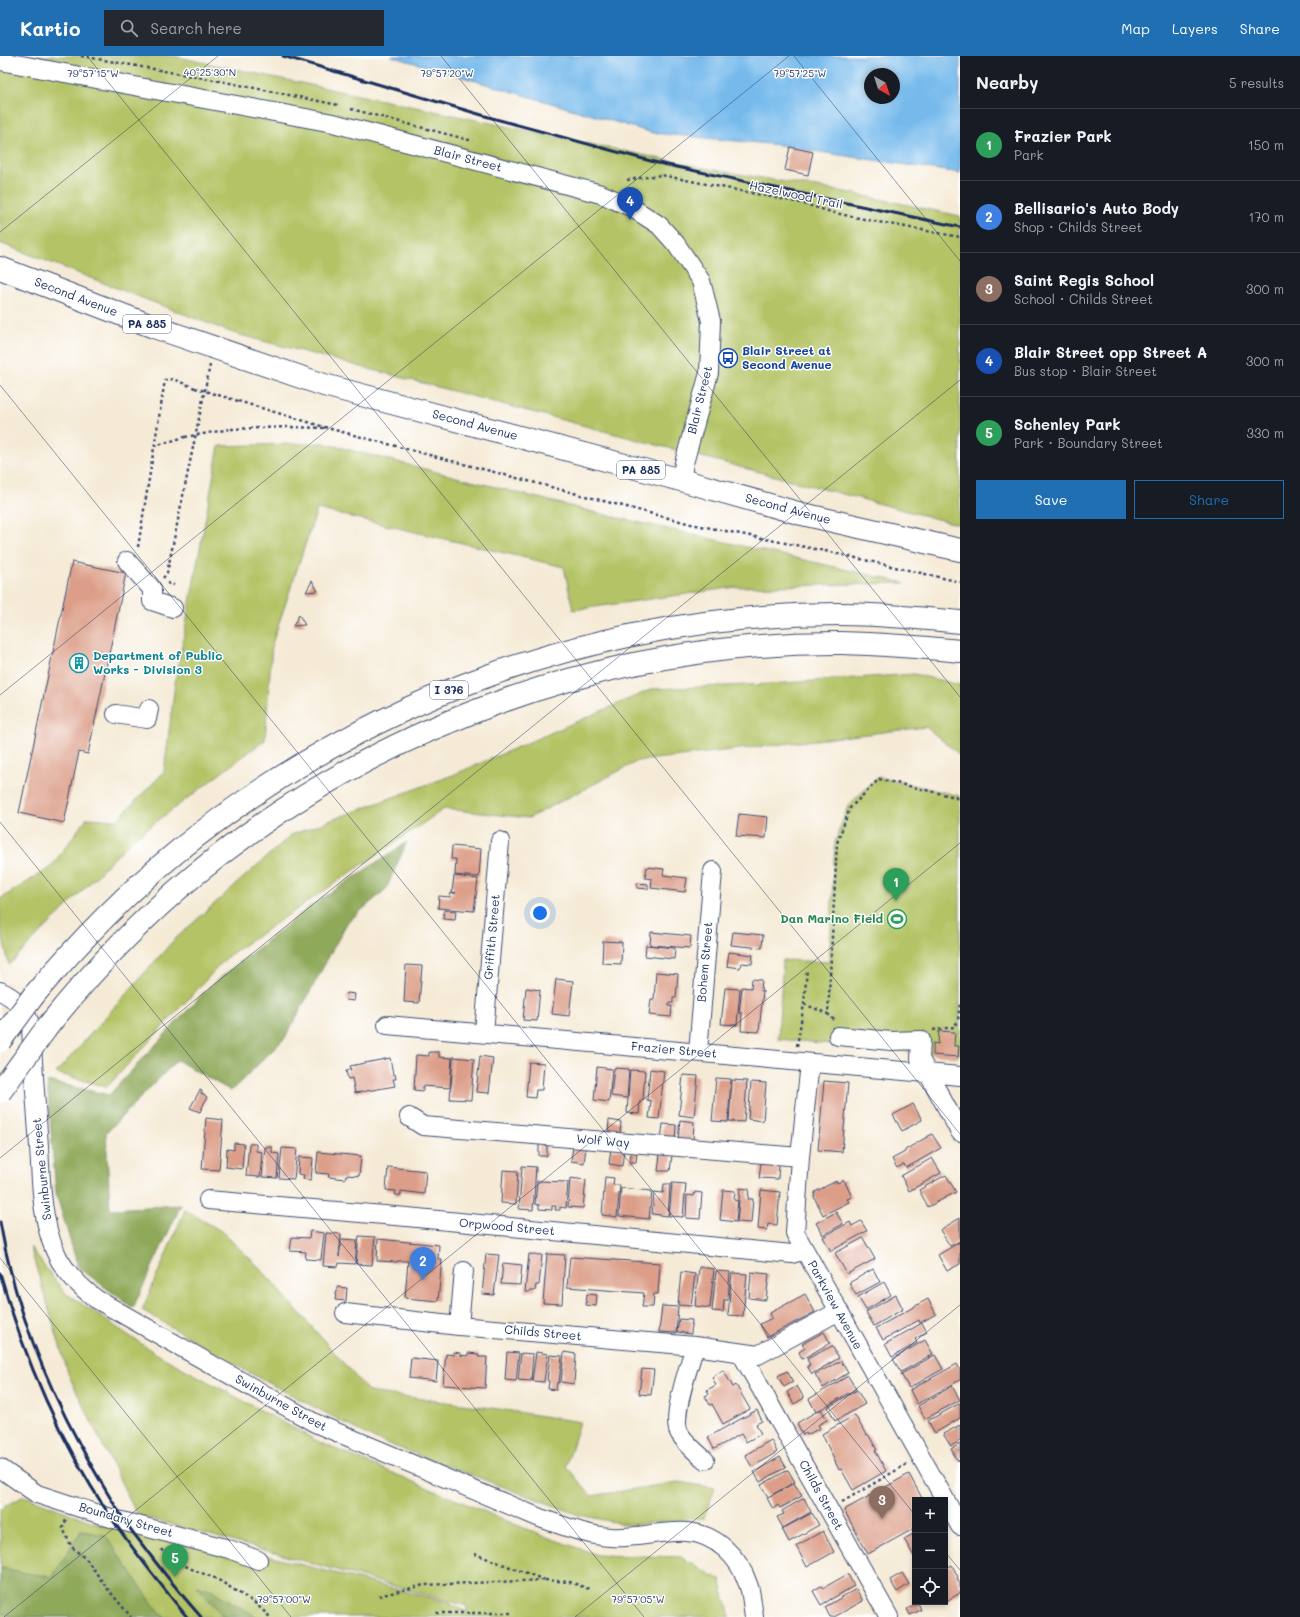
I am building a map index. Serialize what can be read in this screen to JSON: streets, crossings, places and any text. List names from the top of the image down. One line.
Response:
{"streets":{"main road":["Second Avenue","PA 885","I 376"],"street":["Blair Street","Griffith Street","Bohem Street","Frazier Street","Wolf Way","Swinburne Street","Orpwood Street","Parkview Avenue","Childs Street","Boundary Street"],"path":["Hazelwood Trail"]},"crossings":[["Blair Street","Second Avenue"],["Griffith Street","Frazier Street"],["Bohem Street","Frazier Street"],["Frazier Street","Parkview Avenue"],["Wolf Way","Parkview Avenue"],["Orpwood Street","Parkview Avenue"],["Parkview Avenue","Childs Street"]],"places":{"bus stop":["Blair Street at Second Avenue"],"building":["Department of Public Works - Division 3"],"sports":["Dan Marino Field"]},"north":"bottom right","page":{"header":"Kartio","search":"Search here","nav":["Map","Layers","Share"],"heading":["Nearby","5 results"],"list":[{"mark":"1","name":"Frazier Park","note":"Park","value":"150 m"},{"mark":"2","name":"Bellisario's Auto Body","note":"Shop · Childs Street","value":"170 m"},{"mark":"3","name":"Saint Regis School","note":"School · Childs Street","value":"300 m"},{"mark":"4","name":"Blair Street opp Street A","note":"Bus stop · Blair Street","value":"300 m"},{"mark":"5","name":"Schenley Park","note":"Park · Boundary Street","value":"330 m"}],"pins":["4","1","2","3","5"],"buttons":["Save","Share"],"map_buttons":["+","−"]},"coordinates":["40°25'30\"N","79°57'15\"W","79°57'20\"W","79°57'25\"W","79°57'00\"W","79°57'05\"W"]}
